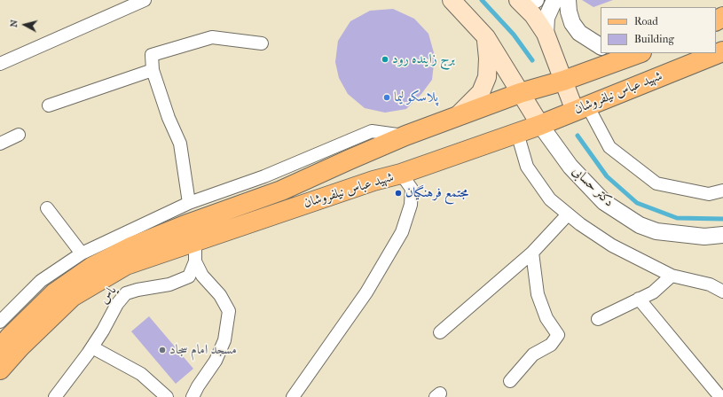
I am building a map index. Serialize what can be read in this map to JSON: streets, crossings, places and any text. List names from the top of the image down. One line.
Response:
{"streets":{"main road":["شهید عباس نیلفروشان"],"street":["دکتر حسابی","یاس"]},"crossings":[["شهید عباس نیلفروشان","دکتر حسابی"],["شهید عباس نیلفروشان","یاس"]],"places":["برج زاینده رود","پلاسکو لیما","مجتمع فرهنگیان","مسجد امام سجاد"],"legend":["Road","Building"],"north":"left"}
